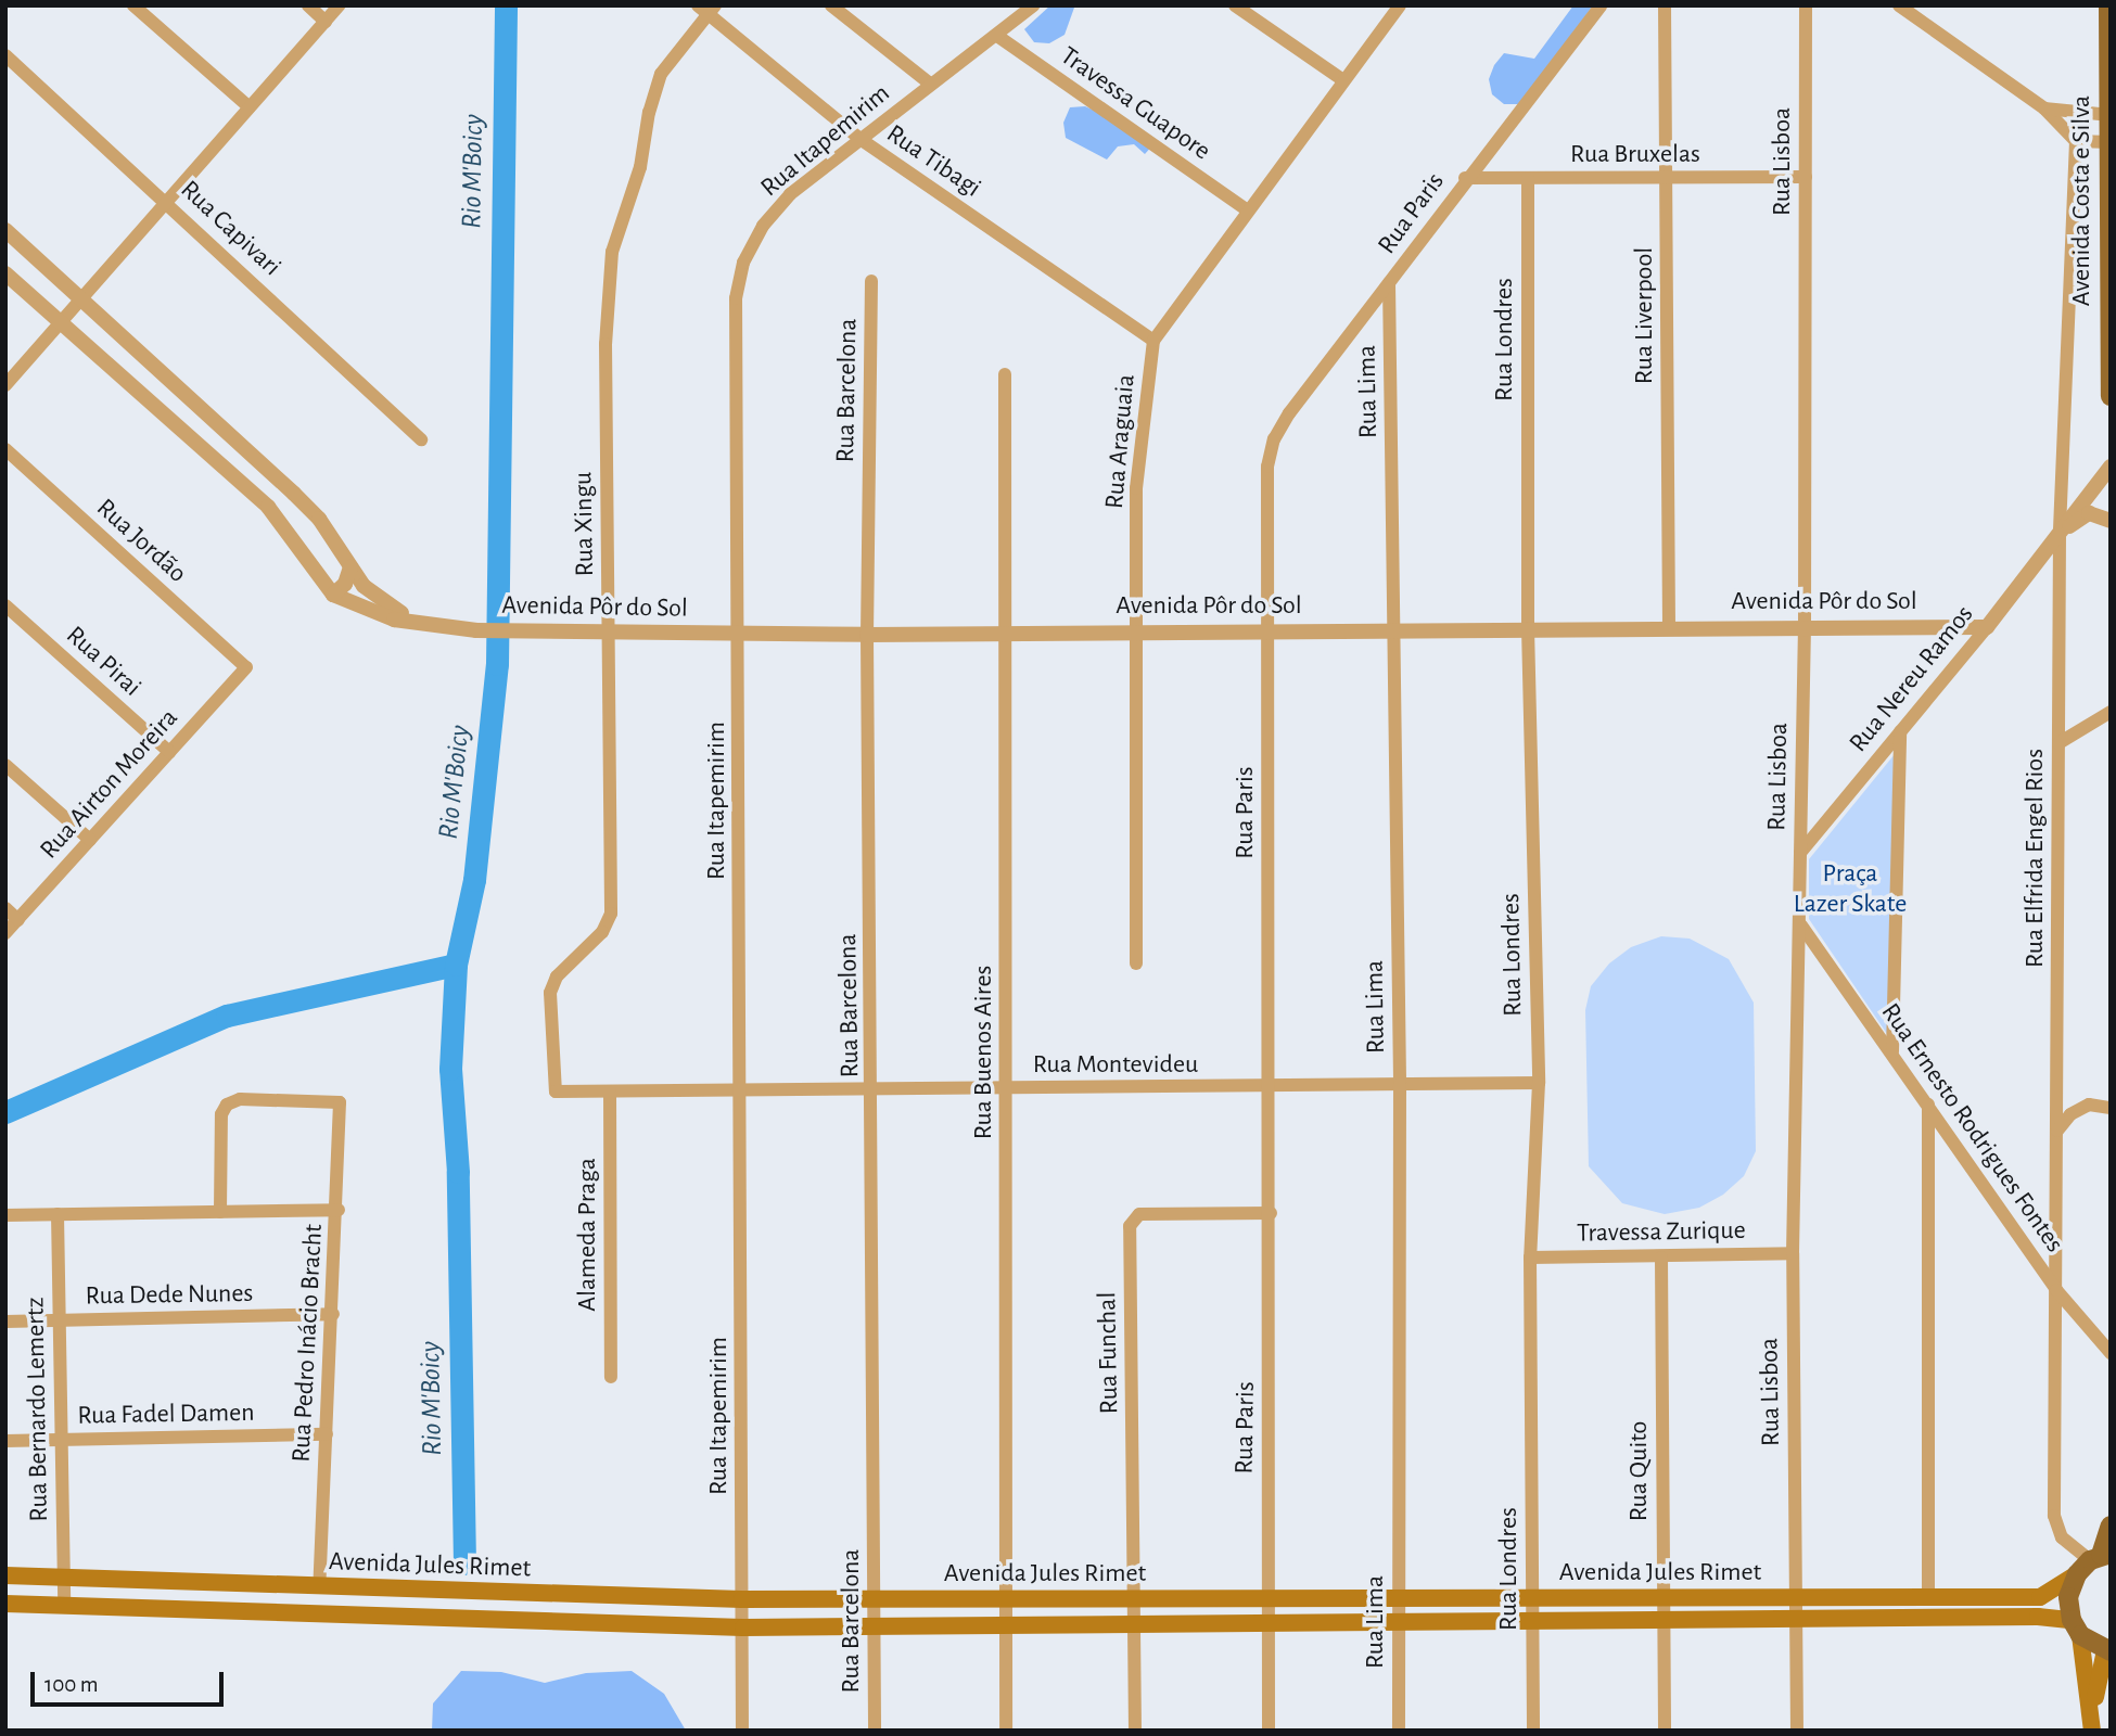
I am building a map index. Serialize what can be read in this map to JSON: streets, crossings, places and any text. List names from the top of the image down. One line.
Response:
{"streets":{"main road":["Avenida Costa e Silva","Avenida Jules Rimet"],"street":["Travessa Guapore","Rua Itapemirim","Rua Bruxelas","Rua Tibagi","Rua Lisboa","Rua Paris","Rua Capivari","Rua Liverpool","Rua Londres","Rua Barcelona","Rua Lima","Rua Araguaia","Rua Xingu","Rua Jordão","Avenida Pôr do Sol","Rua Pirai","Rua Nereu Ramos","Rua Airton Moreira","Rua Elfrida Engel Rios","Rua Buenos Aires","Rua Montevideu","Rua Ernesto Rodrigues Fontes","Travessa Zurique","Alameda Praga","Rua Dede Nunes","Rua Pedro Inácio Bracht","Rua Funchal","Rua Bernardo Lemertz","Rua Fadel Damen","Rua Quito"]},"crossings":[["Travessa Guapore","Rua Itapemirim"],["Travessa Guapore","Rua Araguaia"],["Rua Itapemirim","Rua Tibagi"],["Rua Itapemirim","Avenida Pôr do Sol"],["Rua Itapemirim","Rua Montevideu"],["Rua Itapemirim","Avenida Jules Rimet"],["Rua Bruxelas","Rua Lisboa"],["Rua Bruxelas","Rua Paris"],["Rua Bruxelas","Rua Liverpool"],["Rua Bruxelas","Rua Londres"],["Rua Tibagi","Rua Araguaia"],["Rua Tibagi","Rua Xingu"],["Rua Lisboa","Avenida Pôr do Sol"],["Rua Lisboa","Rua Nereu Ramos"],["Rua Lisboa","Rua Ernesto Rodrigues Fontes"],["Rua Lisboa","Travessa Zurique"],["Rua Lisboa","Avenida Jules Rimet"],["Rua Paris","Rua Lima"],["Rua Paris","Avenida Pôr do Sol"],["Rua Paris","Rua Montevideu"],["Rua Paris","Rua Funchal"],["Rua Paris","Avenida Jules Rimet"],["Rua Liverpool","Avenida Pôr do Sol"],["Rua Londres","Avenida Pôr do Sol"],["Rua Londres","Rua Montevideu"],["Rua Londres","Travessa Zurique"],["Rua Londres","Avenida Jules Rimet"],["Rua Barcelona","Avenida Pôr do Sol"],["Rua Barcelona","Rua Montevideu"],["Rua Barcelona","Avenida Jules Rimet"],["Rua Lima","Avenida Pôr do Sol"],["Rua Lima","Rua Montevideu"],["Rua Lima","Avenida Jules Rimet"],["Rua Araguaia","Avenida Pôr do Sol"],["Rua Xingu","Avenida Pôr do Sol"],["Rua Xingu","Rua Montevideu"],["Rua Jordão","Rua Airton Moreira"],["Avenida Pôr do Sol","Rua Nereu Ramos"],["Avenida Pôr do Sol","Rua Buenos Aires"],["Rua Pirai","Rua Airton Moreira"],["Rua Nereu Ramos","Rua Elfrida Engel Rios"],["Rua Elfrida Engel Rios","Rua Ernesto Rodrigues Fontes"],["Rua Elfrida Engel Rios","Avenida Jules Rimet"],["Rua Buenos Aires","Rua Montevideu"],["Rua Buenos Aires","Avenida Jules Rimet"],["Rua Montevideu","Alameda Praga"],["Travessa Zurique","Rua Quito"],["Rua Dede Nunes","Rua Pedro Inácio Bracht"],["Rua Dede Nunes","Rua Bernardo Lemertz"],["Rua Pedro Inácio Bracht","Rua Fadel Damen"],["Rua Pedro Inácio Bracht","Avenida Jules Rimet"],["Rua Funchal","Avenida Jules Rimet"],["Rua Bernardo Lemertz","Rua Fadel Damen"],["Rua Bernardo Lemertz","Avenida Jules Rimet"],["Rua Quito","Avenida Jules Rimet"]],"water":["Rio M'Boicy"],"parks":["Praça Lazer Skate"],"scale_bar":"100 m"}
